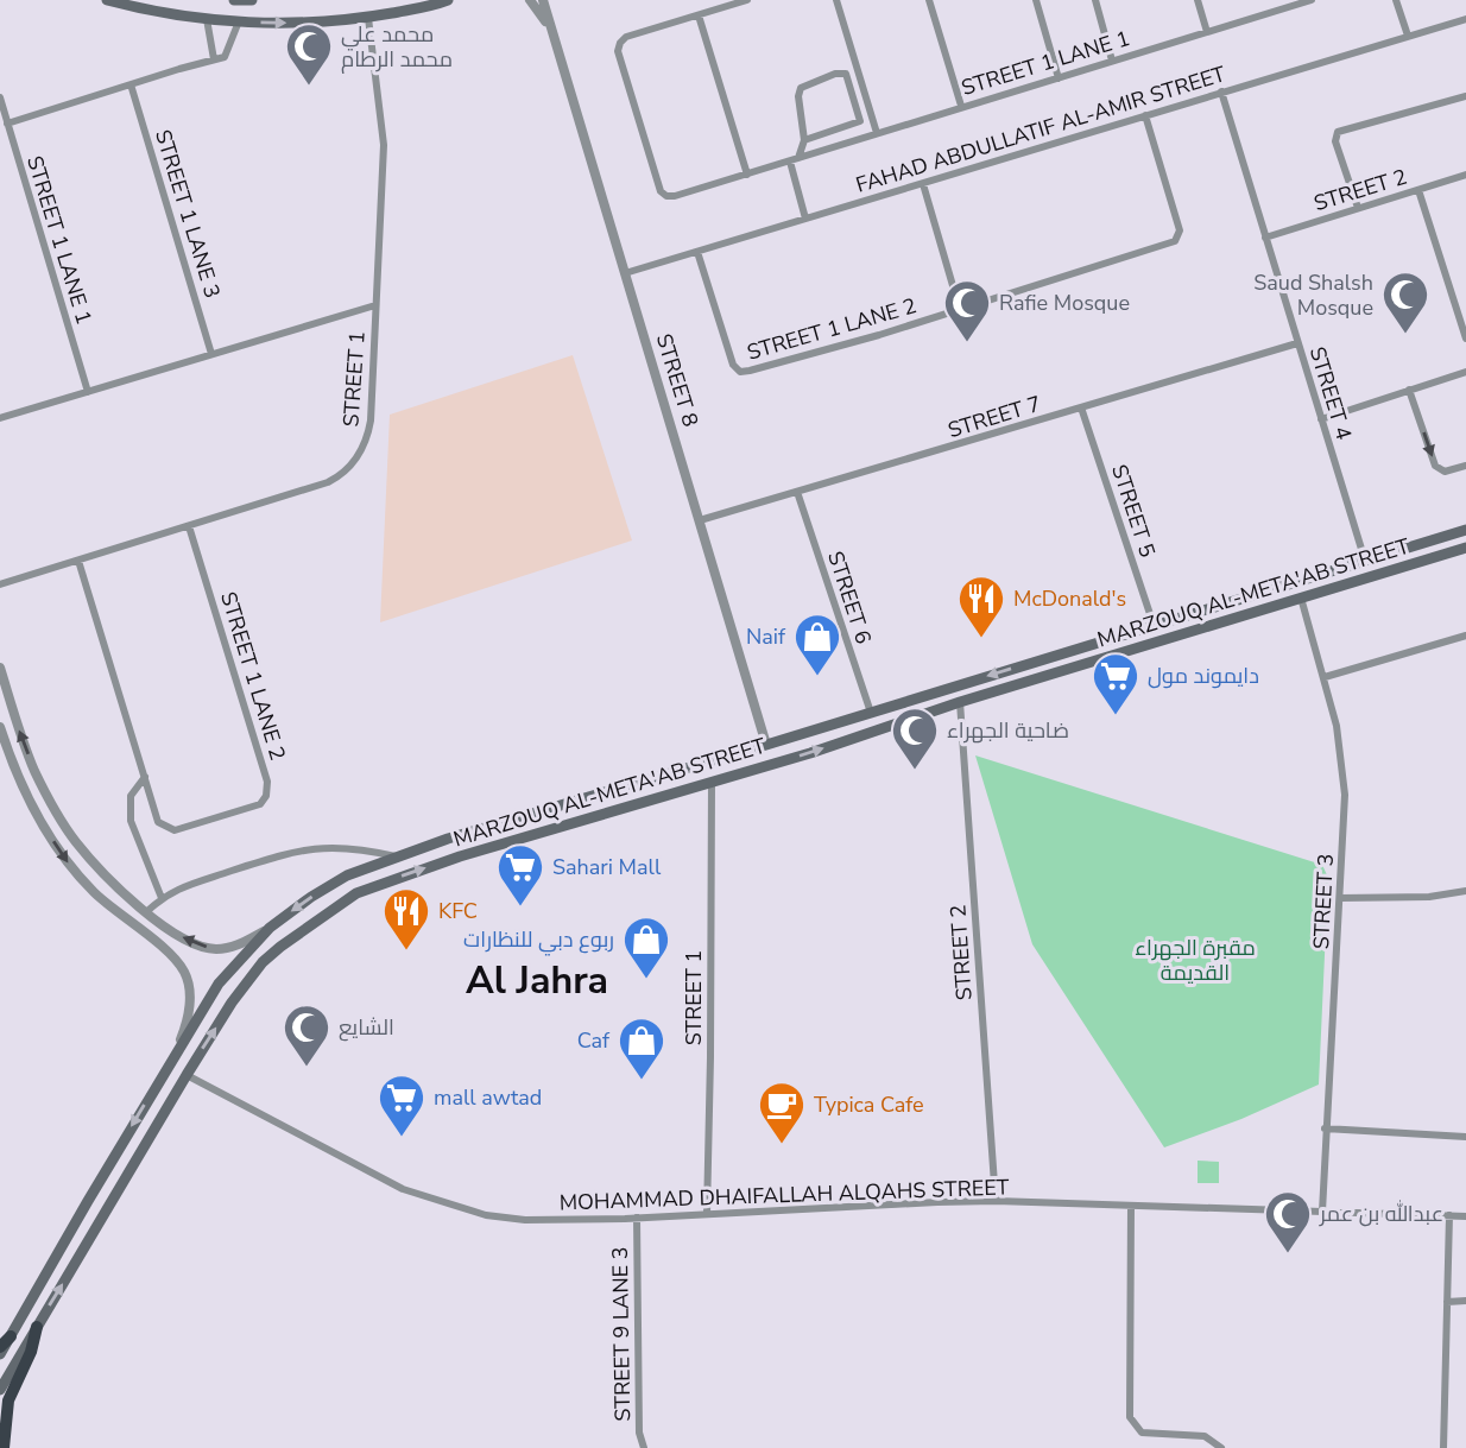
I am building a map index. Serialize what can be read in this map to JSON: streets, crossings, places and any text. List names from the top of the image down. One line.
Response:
{"streets":{"main road":["MARZOUQ AL-META'AB STREET"],"street":["STREET 1 LANE 1","FAHAD ABDULLATIF AL-AMIR STREET","STREET 2","STREET 1 LANE 3","STREET 1 LANE 2","STREET 1","STREET 8","STREET 4","STREET 7","STREET 5","STREET 6","STREET 3","MOHAMMAD DHAIFALLAH ALQAHS STREET","STREET 9 LANE 3"]},"crossings":[["FAHAD ABDULLATIF AL-AMIR STREET","STREET 1 LANE 2"],["FAHAD ABDULLATIF AL-AMIR STREET","STREET 8"],["FAHAD ABDULLATIF AL-AMIR STREET","STREET 4"],["STREET 2","STREET 4"],["STREET 2","MARZOUQ AL-META'AB STREET"],["STREET 2","MOHAMMAD DHAIFALLAH ALQAHS STREET"],["STREET 1 LANE 2","STREET 1"],["STREET 1","MARZOUQ AL-META'AB STREET"],["STREET 1","MOHAMMAD DHAIFALLAH ALQAHS STREET"],["STREET 8","STREET 7"],["STREET 8","MARZOUQ AL-META'AB STREET"],["STREET 4","STREET 7"],["STREET 4","MARZOUQ AL-META'AB STREET"],["STREET 7","STREET 5"],["STREET 7","STREET 6"],["STREET 5","MARZOUQ AL-META'AB STREET"],["MARZOUQ AL-META'AB STREET","STREET 6"],["MARZOUQ AL-META'AB STREET","STREET 3"],["MARZOUQ AL-META'AB STREET","MOHAMMAD DHAIFALLAH ALQAHS STREET"],["STREET 3","MOHAMMAD DHAIFALLAH ALQAHS STREET"],["MOHAMMAD DHAIFALLAH ALQAHS STREET","STREET 9 LANE 3"]],"districts":["Al Jahra"],"parks":["مقبرة الجهراء القديمة"],"places":{"mosque":["محمد علي محمد الرطام","Saud Shalsh Mosque","Rafie Mosque","ضاحية الجهراء","الشايع","عبدالله بن عمر"],"restaurant":["McDonald's","KFC"],"shop":["Naif","ربوع دبي للنظارات","Caf"],"supermarket":["دايموند مول","Sahari Mall","mall awtad"],"cafe":["Typica Cafe"]}}
